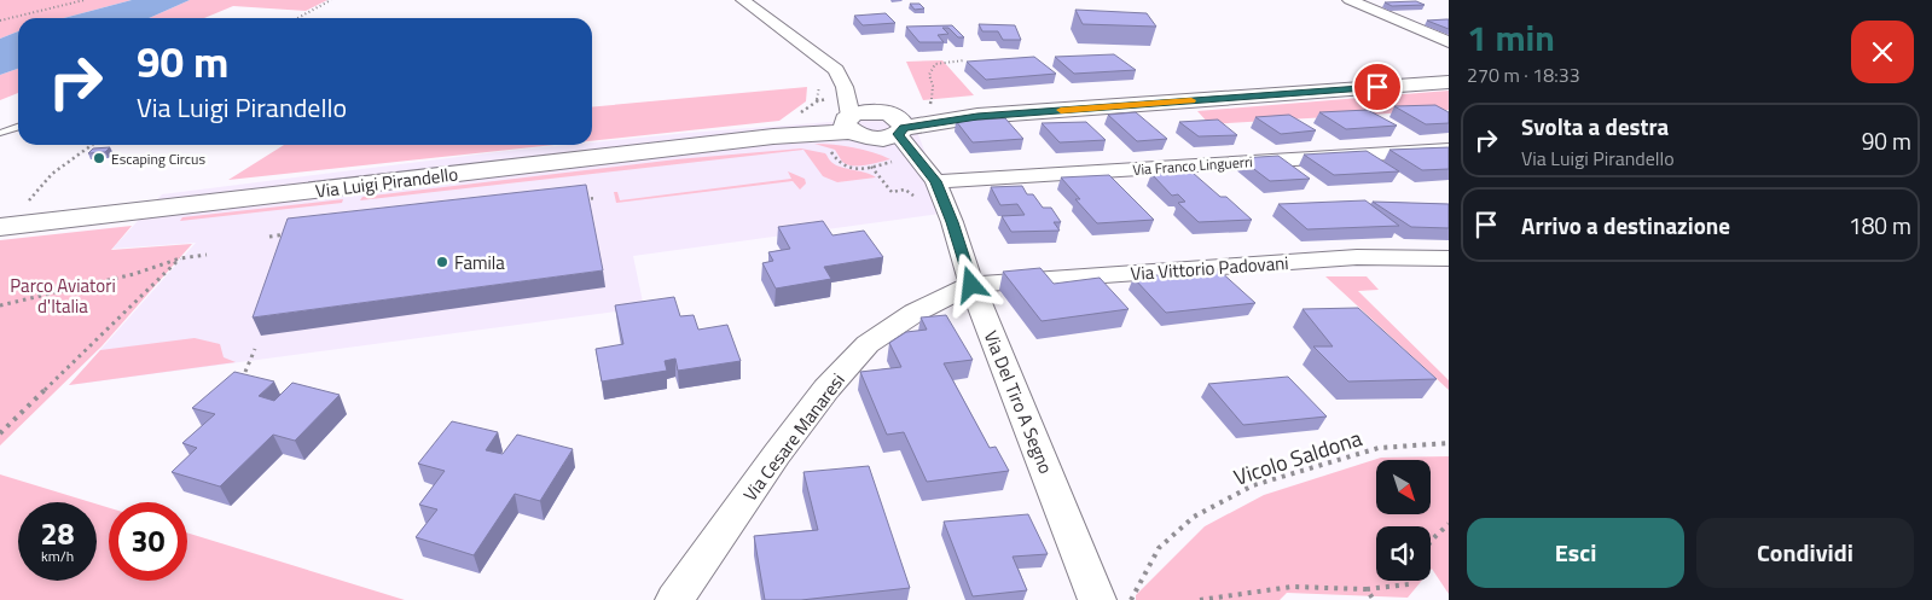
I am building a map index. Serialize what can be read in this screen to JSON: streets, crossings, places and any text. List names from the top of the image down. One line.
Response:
{"streets":{"street":["Via Franco Linguerri","Via Luigi Pirandello","Via Vittorio Padovani","Via Del Tiro A Segno","Via Cesare Manaresi"],"path":["Vicolo Saldona"]},"crossings":[["Via Franco Linguerri","Via Del Tiro A Segno"],["Via Vittorio Padovani","Via Del Tiro A Segno"],["Via Vittorio Padovani","Via Cesare Manaresi"],["Via Del Tiro A Segno","Via Cesare Manaresi"]],"parks":["Parco Aviatori d'Italia"],"places":["Escaping Circus","Famila"],"north":"bottom right","page":{"heading":["1 min","270 m · 18:33"],"turn":["90 m","Via Luigi Pirandello"],"list":[{"name":"Svolta a destra","note":"Via Luigi Pirandello","value":"90 m"},{"name":"Arrivo a destinazione","value":"180 m"}],"speed":"28 km/h","limit":"30","buttons":["Esci","Condividi"]}}
